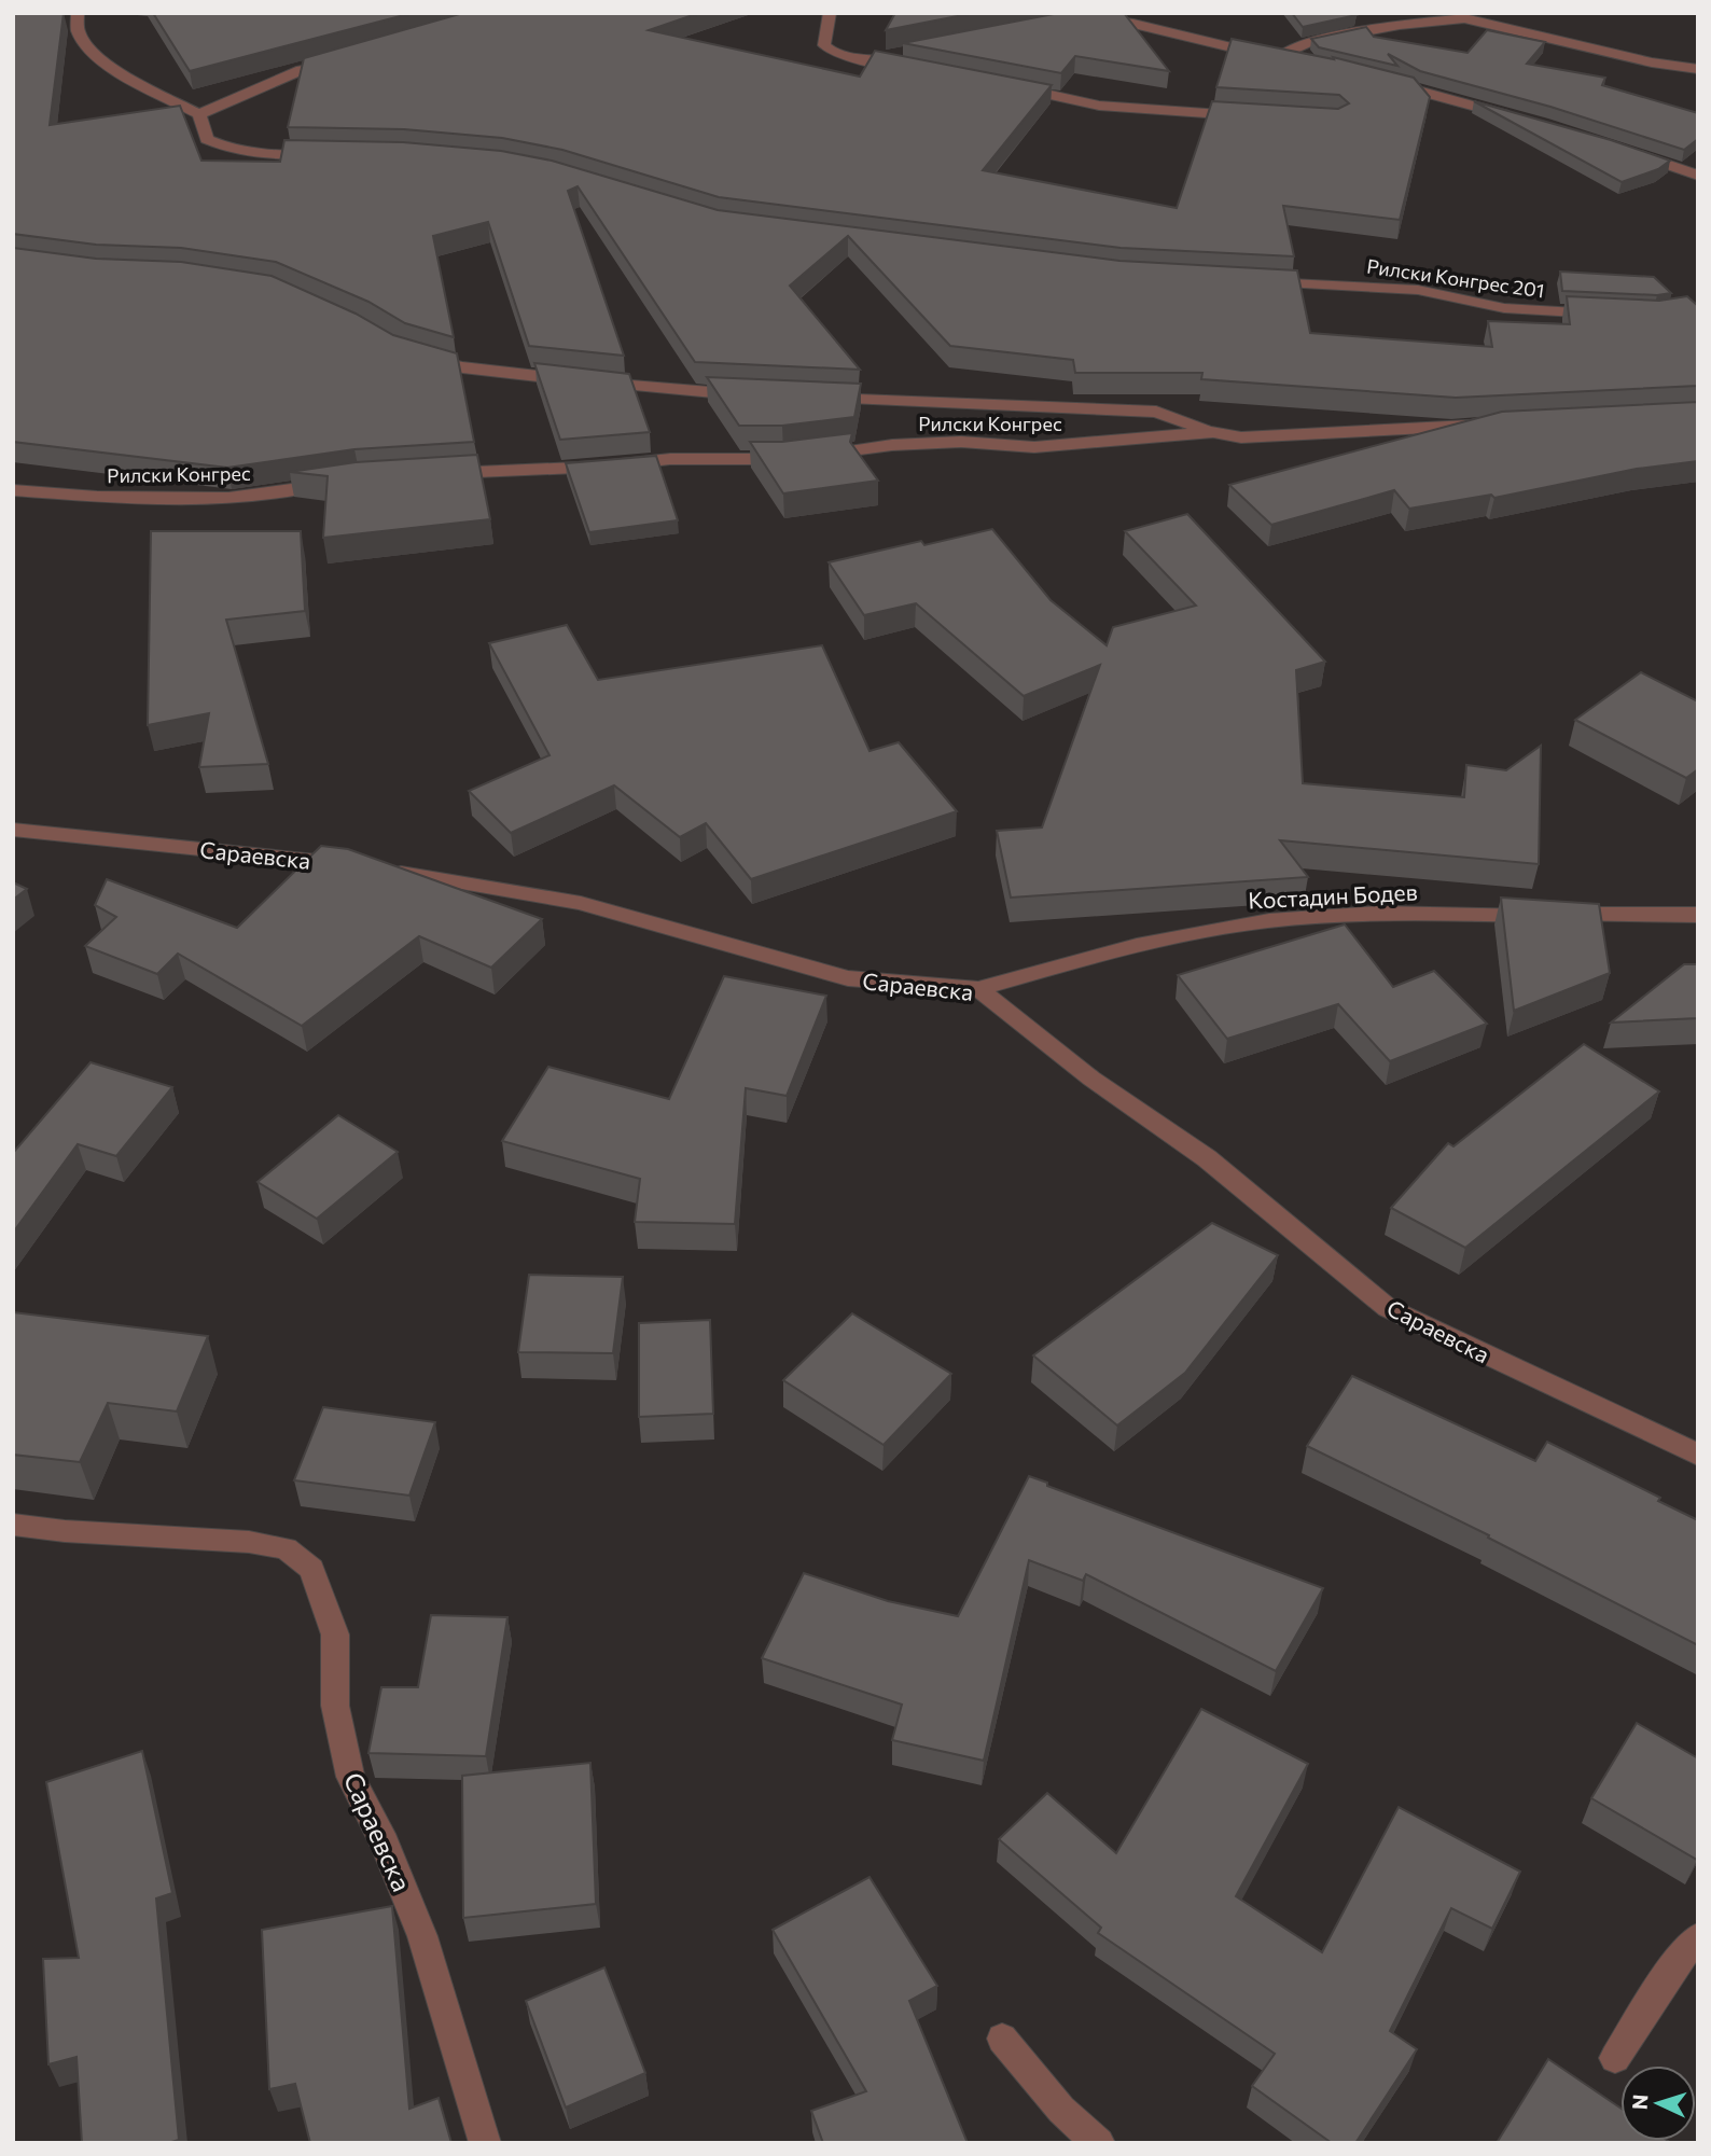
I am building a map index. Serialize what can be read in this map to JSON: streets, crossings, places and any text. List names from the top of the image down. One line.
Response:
{"streets":{"street":["Рилски Конгрес 201","Рилски Конгрес","Сараевска","Костадин Бодев"]},"crossings":[["Сараевска","Костадин Бодев"]],"north":"left"}
